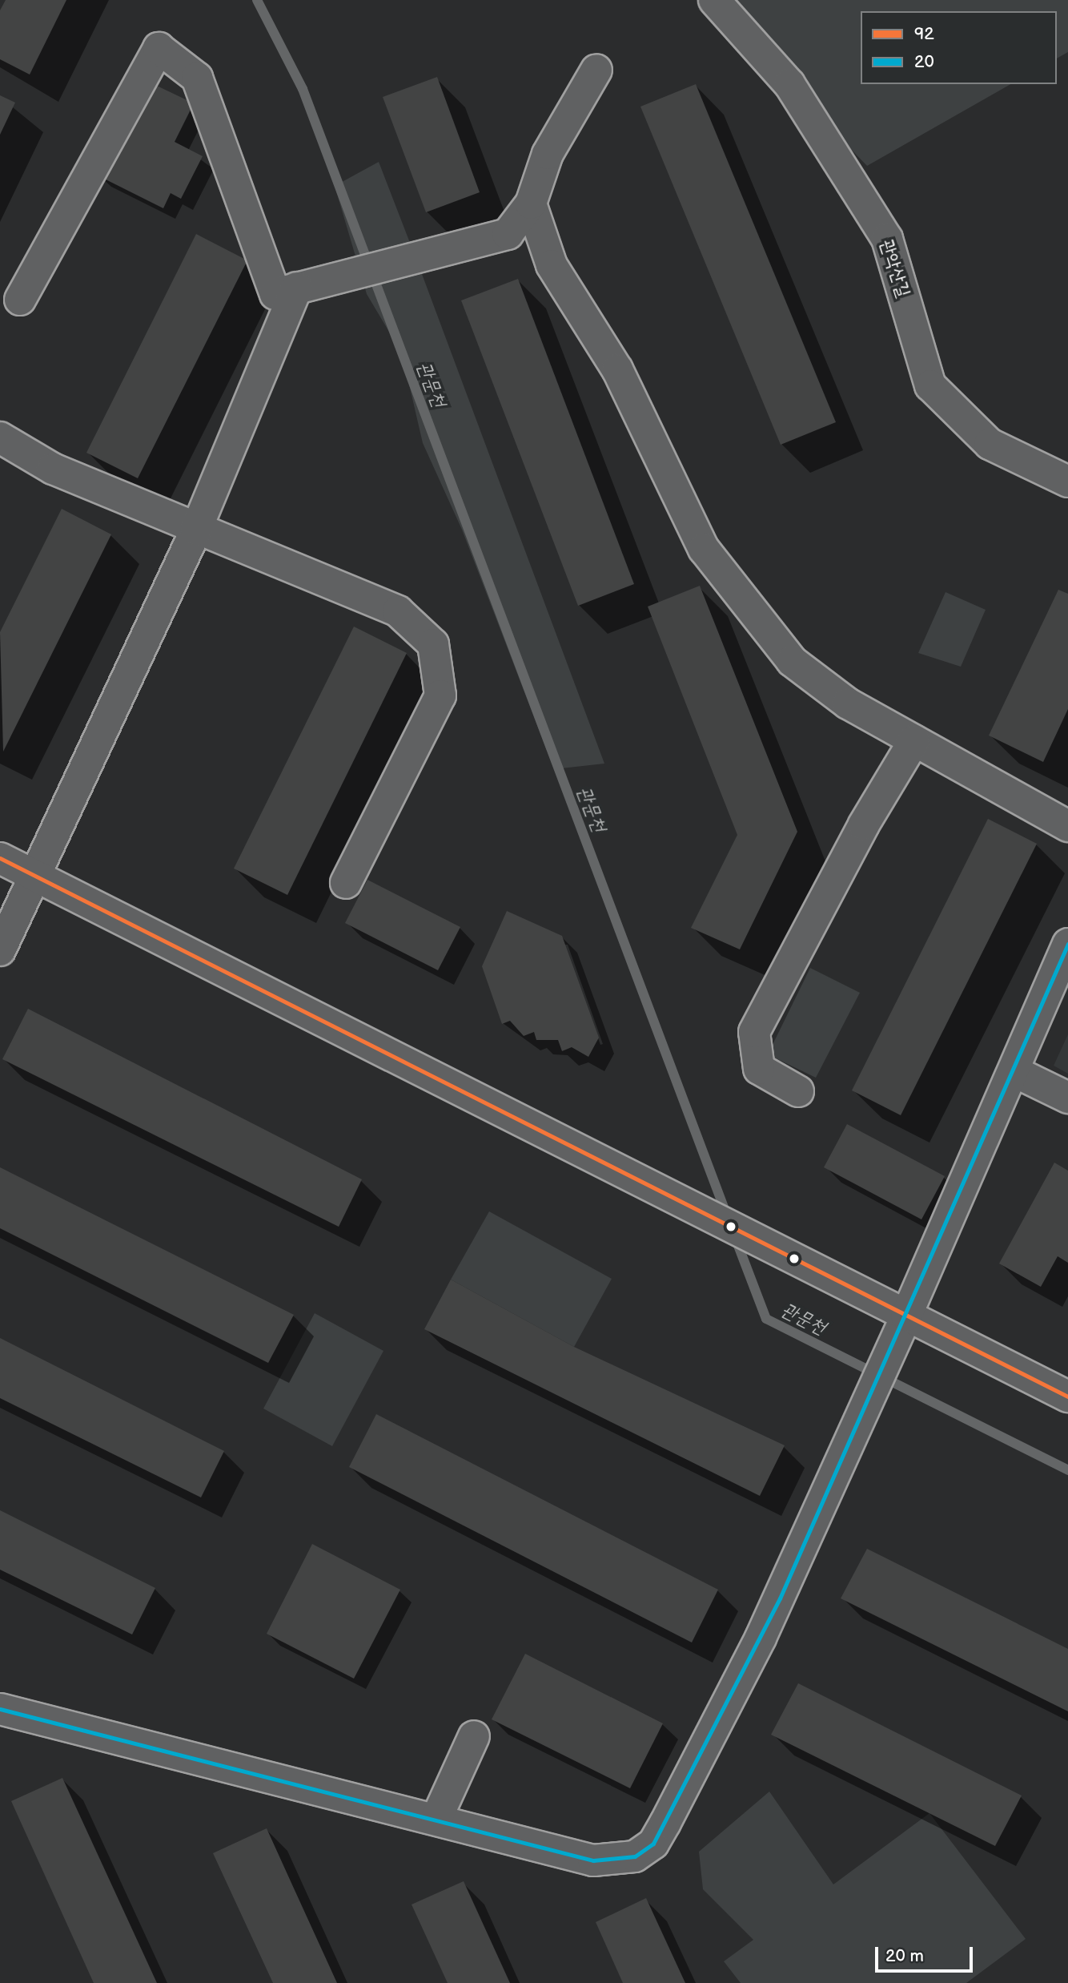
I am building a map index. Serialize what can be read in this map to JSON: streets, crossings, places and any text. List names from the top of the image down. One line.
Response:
{"streets":{"street":["관악산길"]},"water":["관문천"],"lines":["transit line 92","transit line 20"],"legend":["92","20"],"scale_bar":"20 m"}
